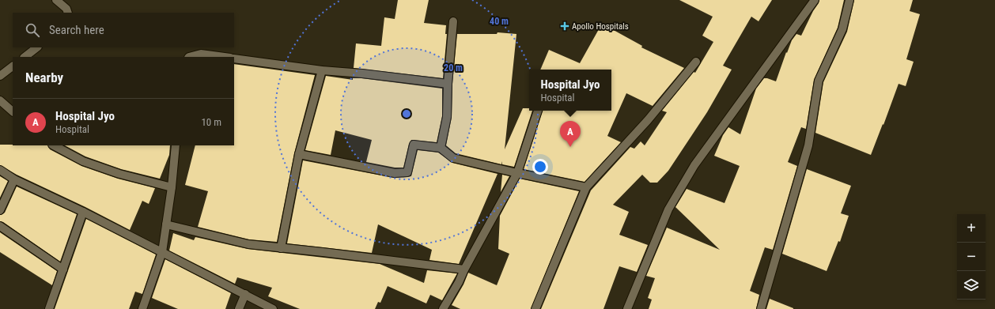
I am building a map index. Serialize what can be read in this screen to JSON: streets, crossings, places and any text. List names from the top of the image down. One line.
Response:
{"places":{"health":["Apollo Hospitals"]},"page":{"search":"Search here","heading":"Nearby","popup":["Hospital Jyo","Hospital"],"list":[{"mark":"A","name":"Hospital Jyo","note":"Hospital","value":"10 m"}],"pins":"A","map_buttons":["+","−"]},"rings":["40 m","20 m"]}
